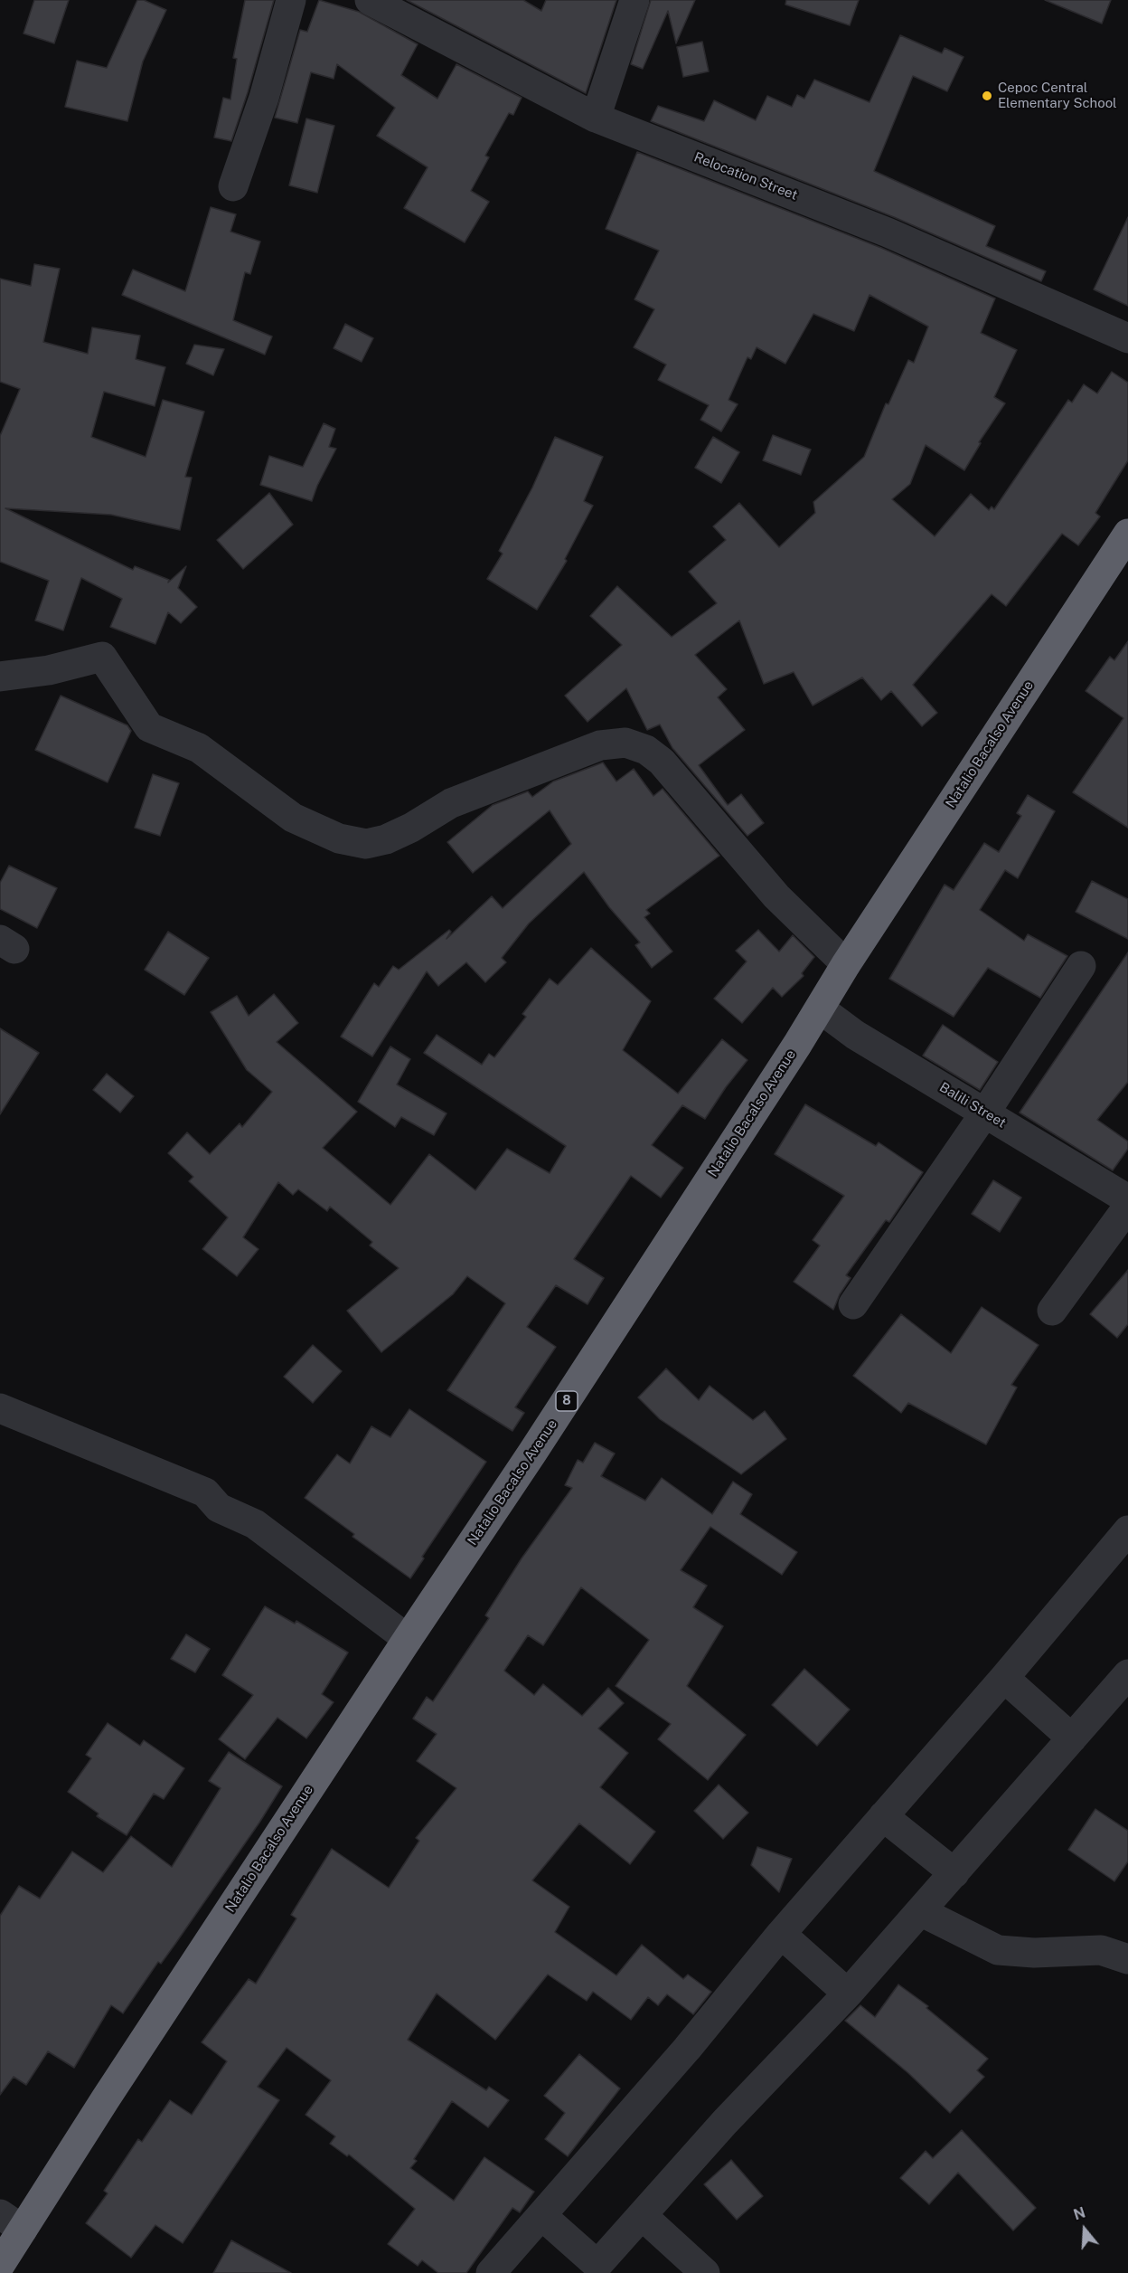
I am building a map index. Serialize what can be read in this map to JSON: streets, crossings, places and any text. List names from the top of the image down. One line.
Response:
{"streets":{"highway":["Natalio Bacalso Avenue","8"],"street":["Relocation Street","Balili Street"]},"crossings":[["Natalio Bacalso Avenue","Balili Street"]],"places":["Cepoc Central Elementary School"],"north":"top"}
